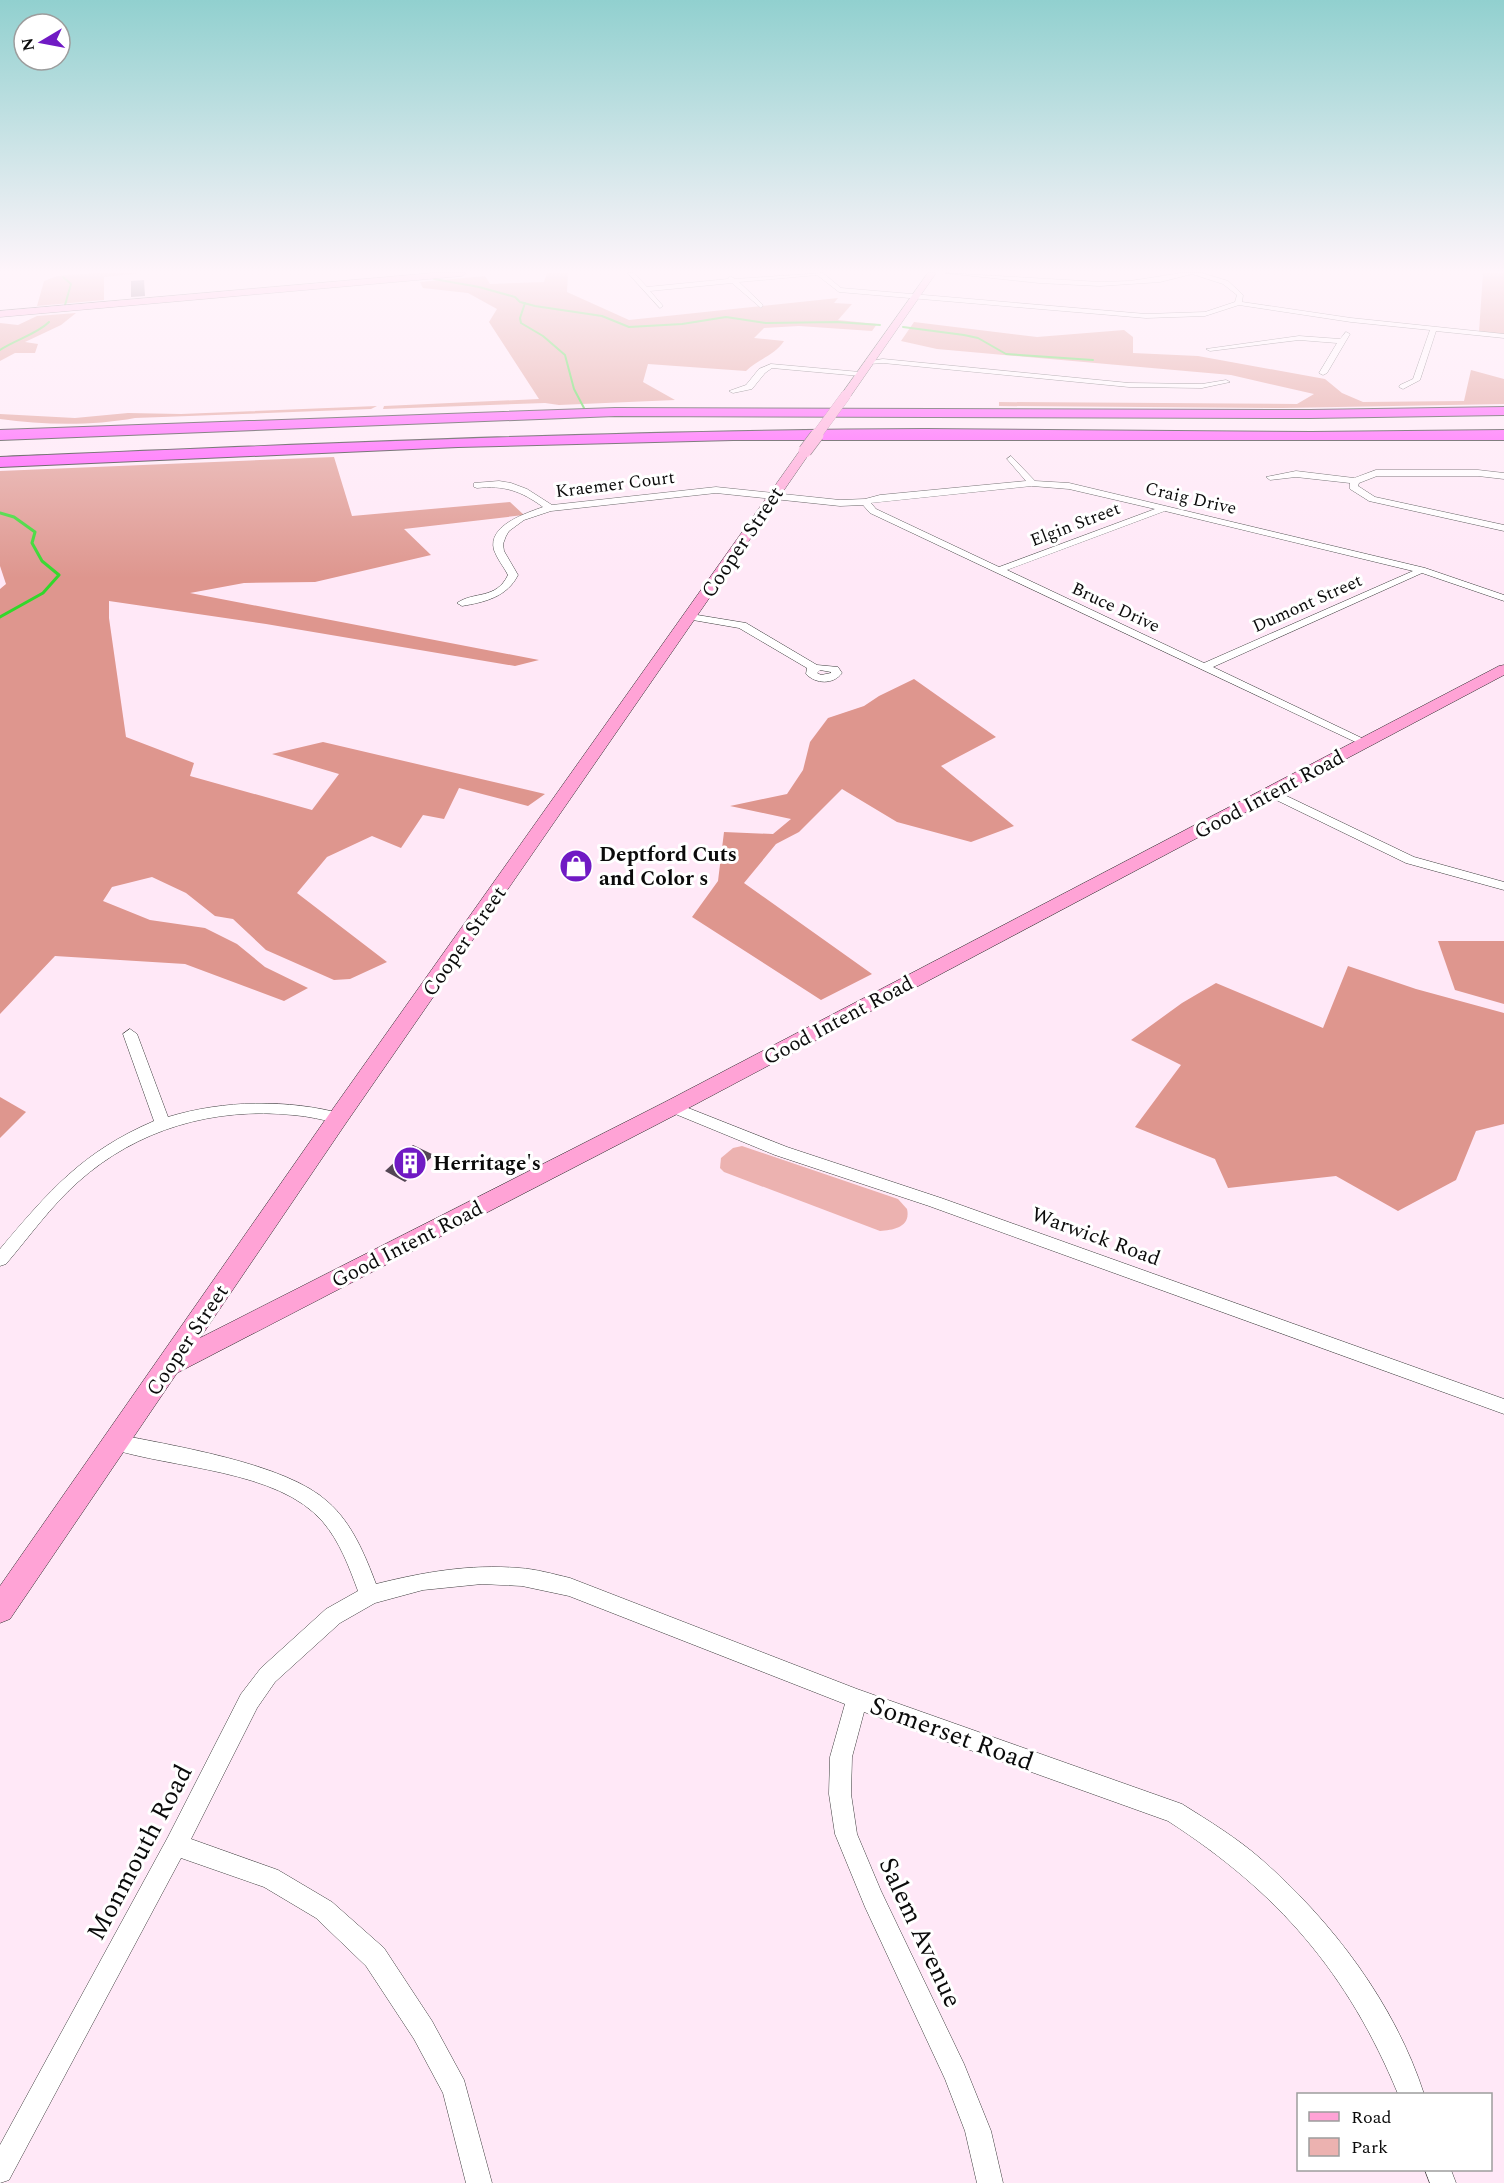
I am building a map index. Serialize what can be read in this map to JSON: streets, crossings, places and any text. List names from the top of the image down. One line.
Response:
{"streets":{"main road":["Cooper Street","Good Intent Road"],"street":["Kraemer Court","Craig Drive","Elgin Street","Dumont Street","Bruce Drive","Warwick Road","Somerset Road","Monmouth Road","Salem Avenue"]},"crossings":[["Kraemer Court","Cooper Street"],["Craig Drive","Elgin Street"],["Craig Drive","Dumont Street"],["Craig Drive","Bruce Drive"],["Elgin Street","Bruce Drive"],["Cooper Street","Good Intent Road"],["Dumont Street","Bruce Drive"],["Bruce Drive","Good Intent Road"],["Good Intent Road","Warwick Road"],["Somerset Road","Monmouth Road"],["Somerset Road","Salem Avenue"]],"places":{"shop":["Deptford Cuts and Color s"],"building":["Herritage's"]},"legend":["Road","Park"],"north":"left"}
